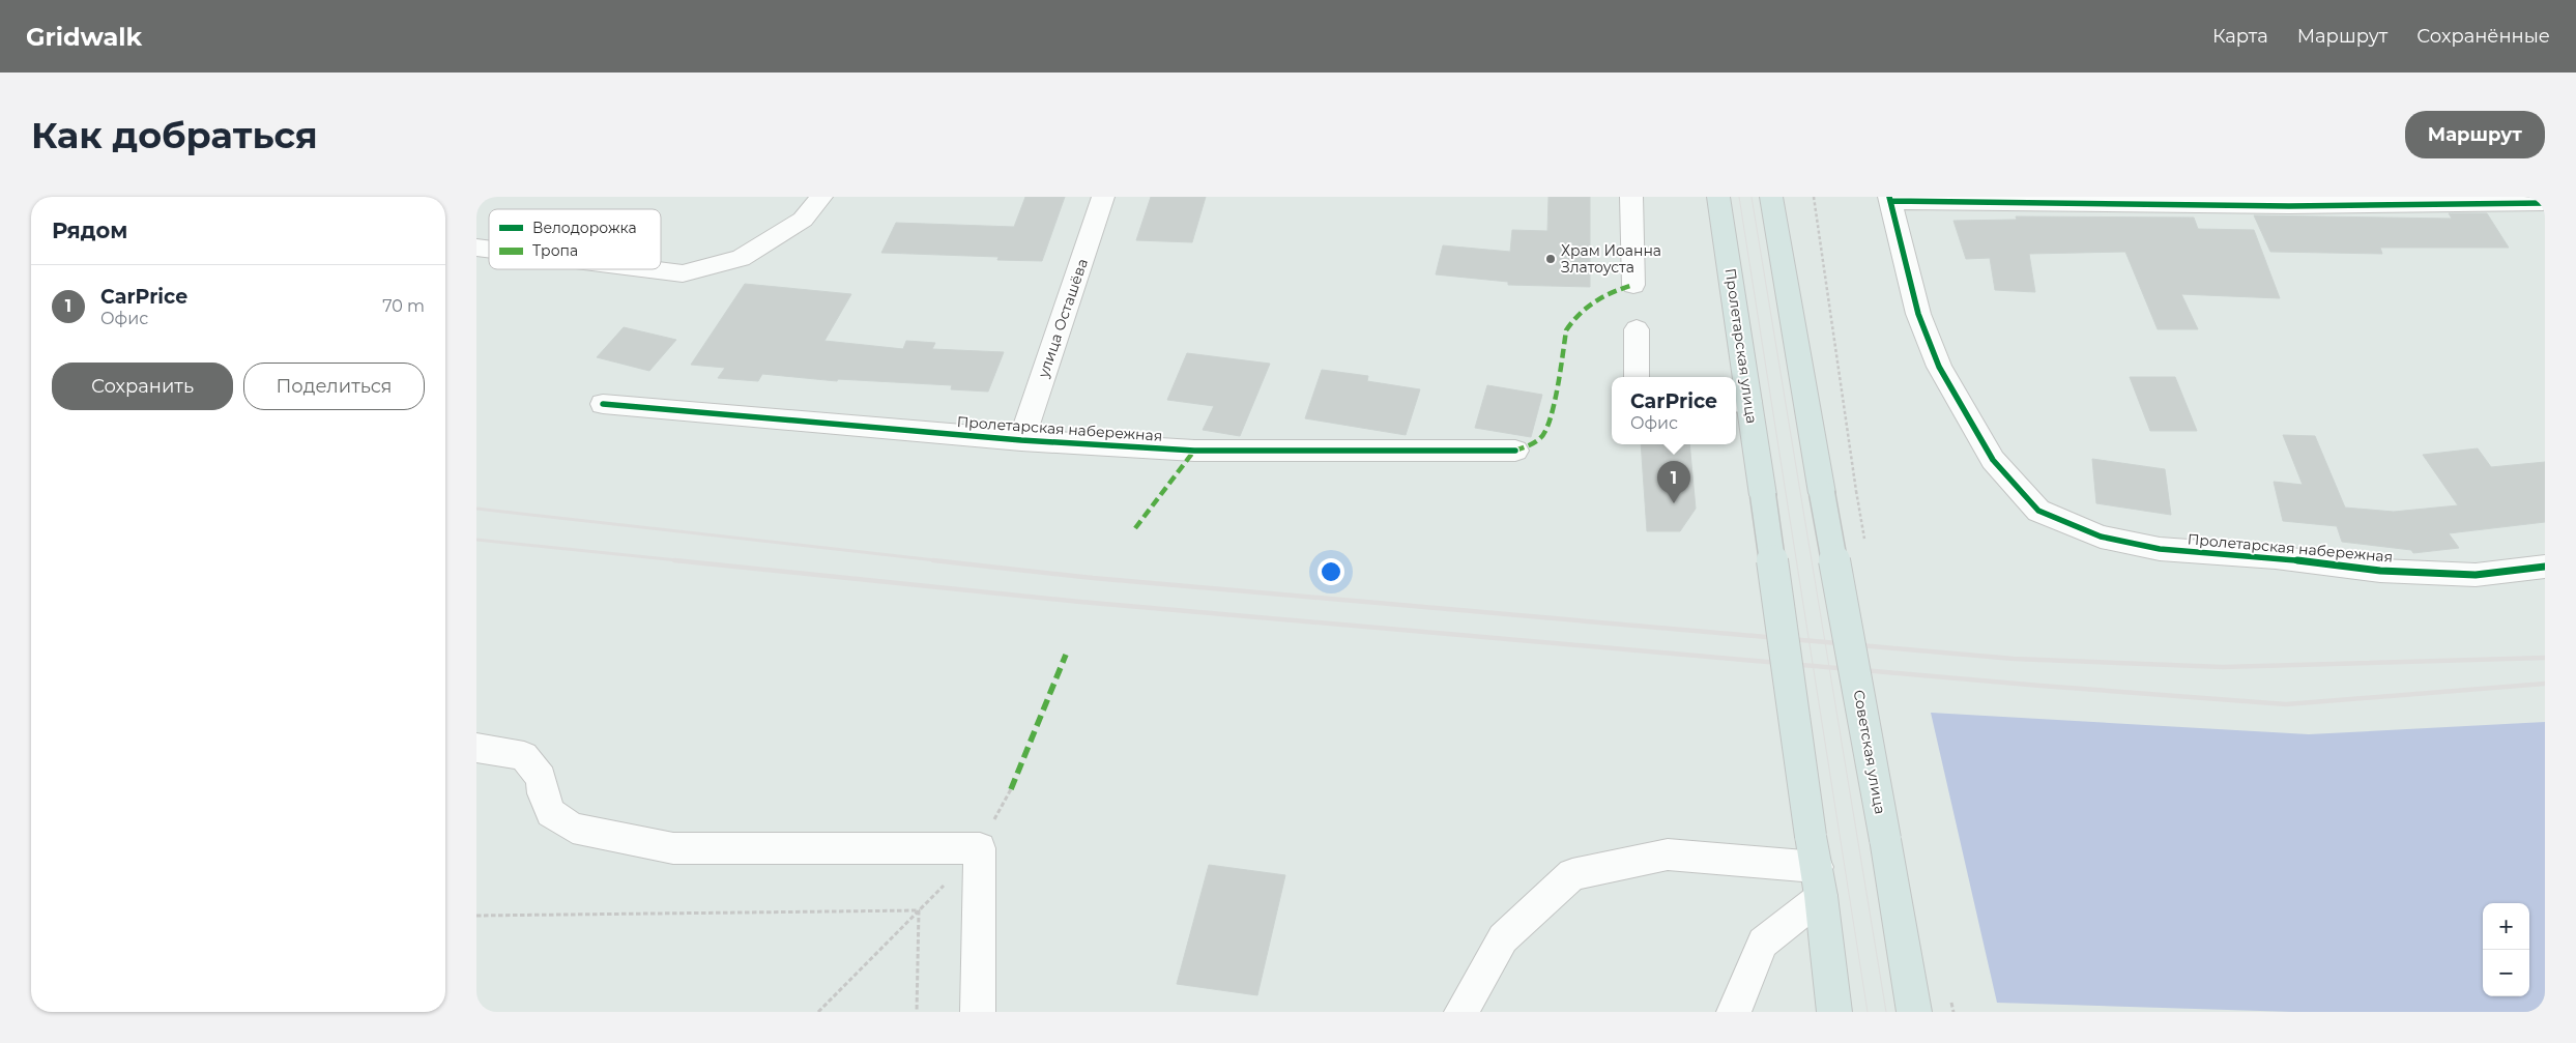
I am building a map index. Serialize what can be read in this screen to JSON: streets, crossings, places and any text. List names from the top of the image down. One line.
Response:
{"streets":{"main road":["Пролетарская улица","Советская улица"],"street":["улица Осташёва","Пролетарская набережная"]},"crossings":[["улица Осташёва","Пролетарская набережная"]],"places":["Храм Иоанна Златоуста"],"legend":["Велодорожка","Тропа"],"page":{"header":"Gridwalk","nav":["Карта","Маршрут","Сохранённые"],"buttons":["Маршрут",["Сохранить","Поделиться"]],"title":"Как добраться","heading":"Рядом","list":[{"mark":"1","name":"CarPrice","note":"Офис","value":"70 m"}],"popup":["CarPrice","Офис"],"pins":"1","map_buttons":["+","−"]}}
